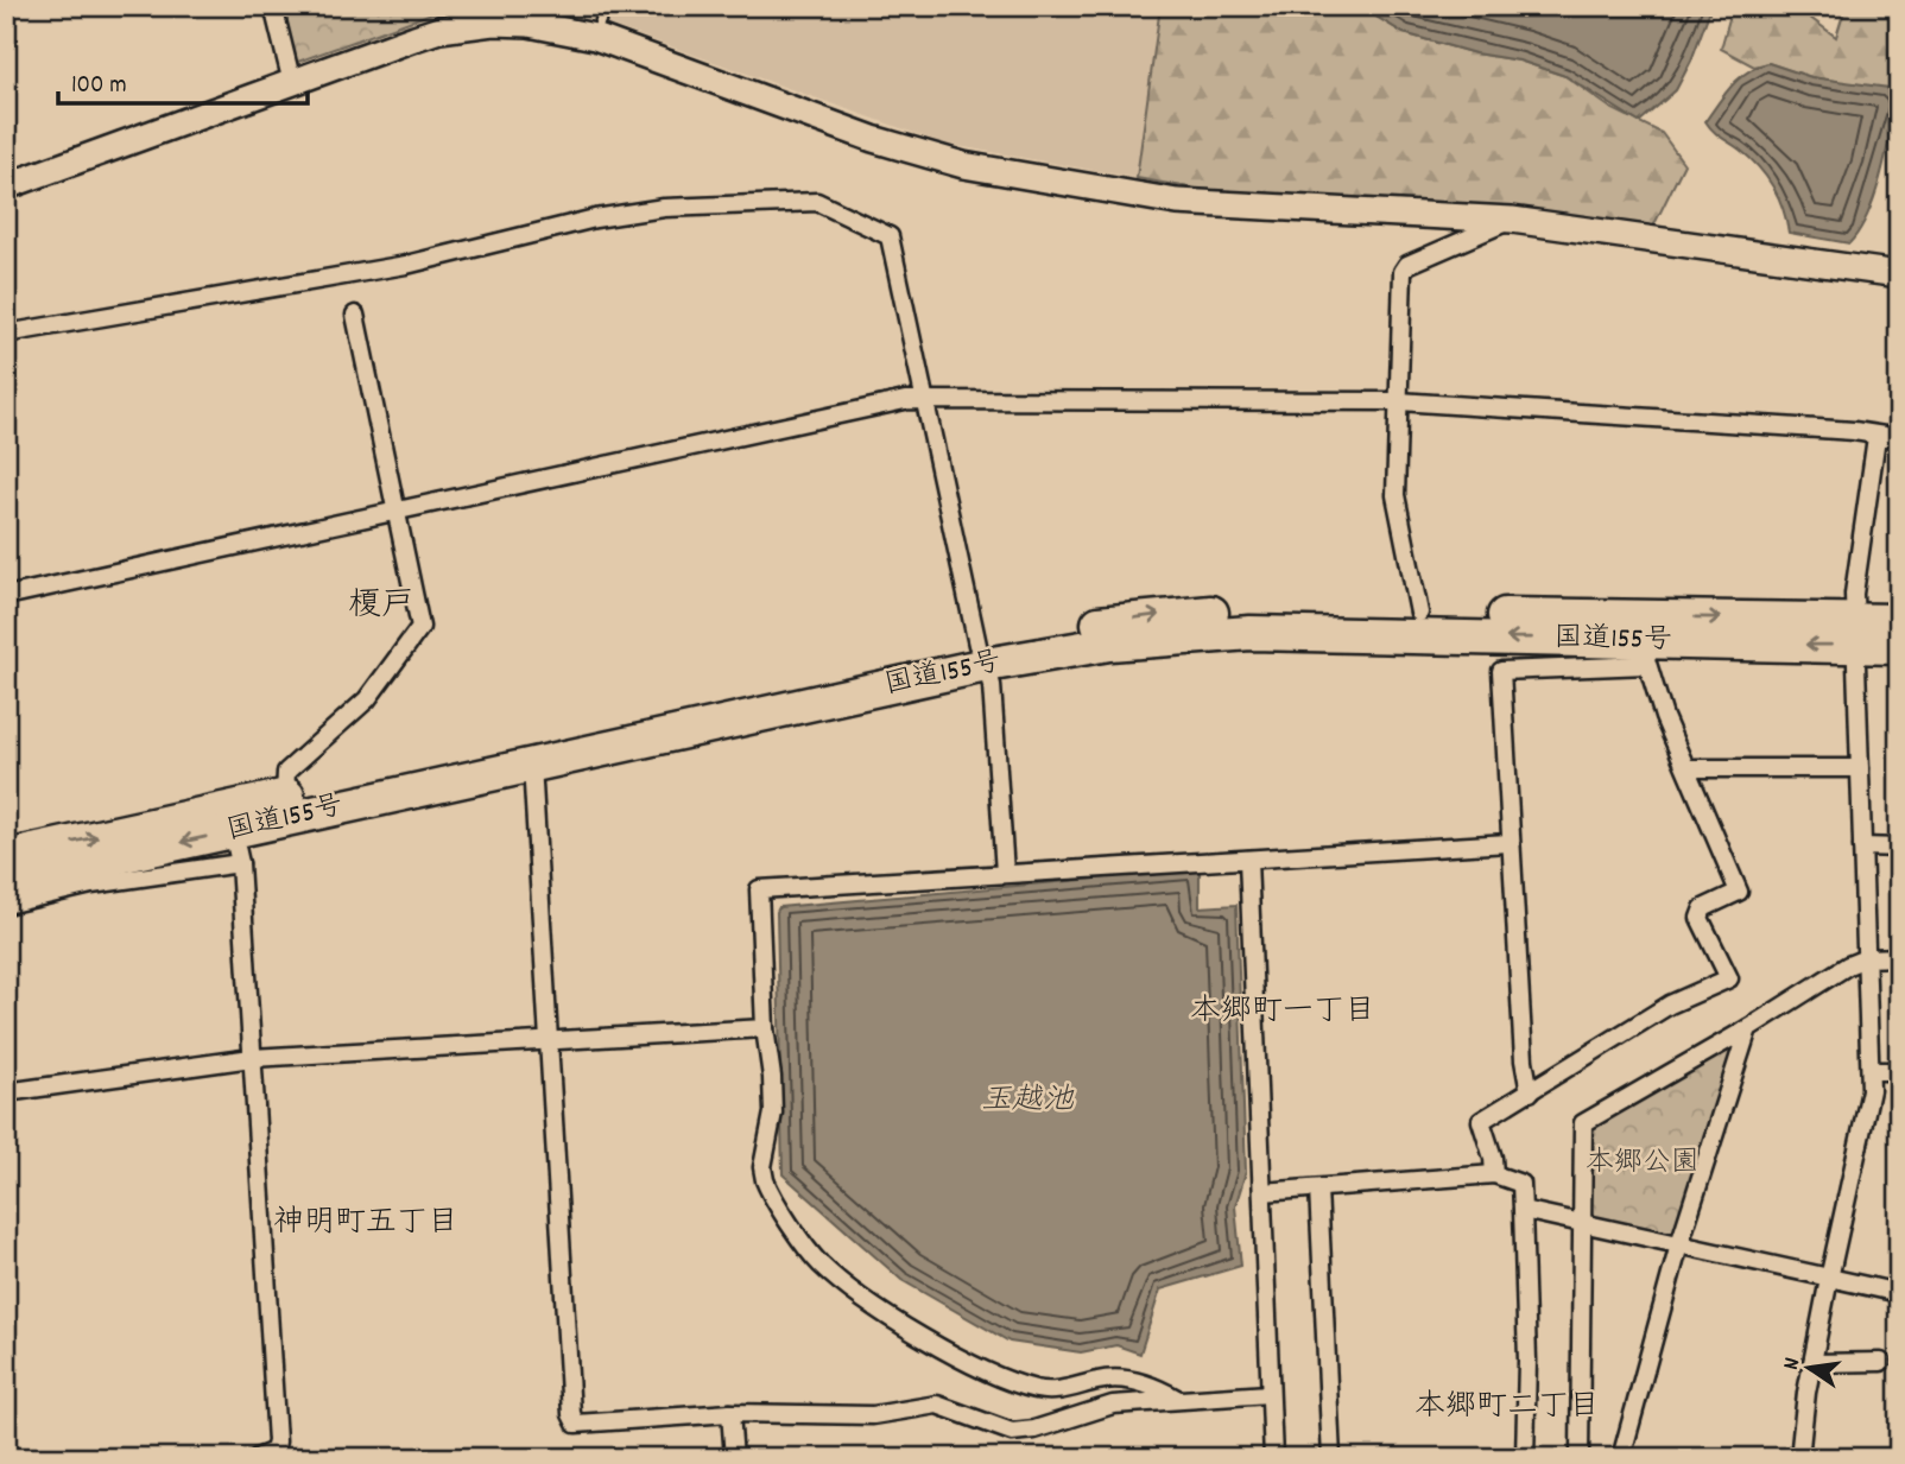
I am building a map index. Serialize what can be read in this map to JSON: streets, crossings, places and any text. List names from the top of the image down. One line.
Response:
{"streets":{"highway":["国道155号"]},"districts":["榎戸","本郷町一丁目","神明町五丁目","本郷町二丁目"],"water":["玉越池"],"parks":["本郷公園"],"scale_bar":"100 m","north":"left"}
